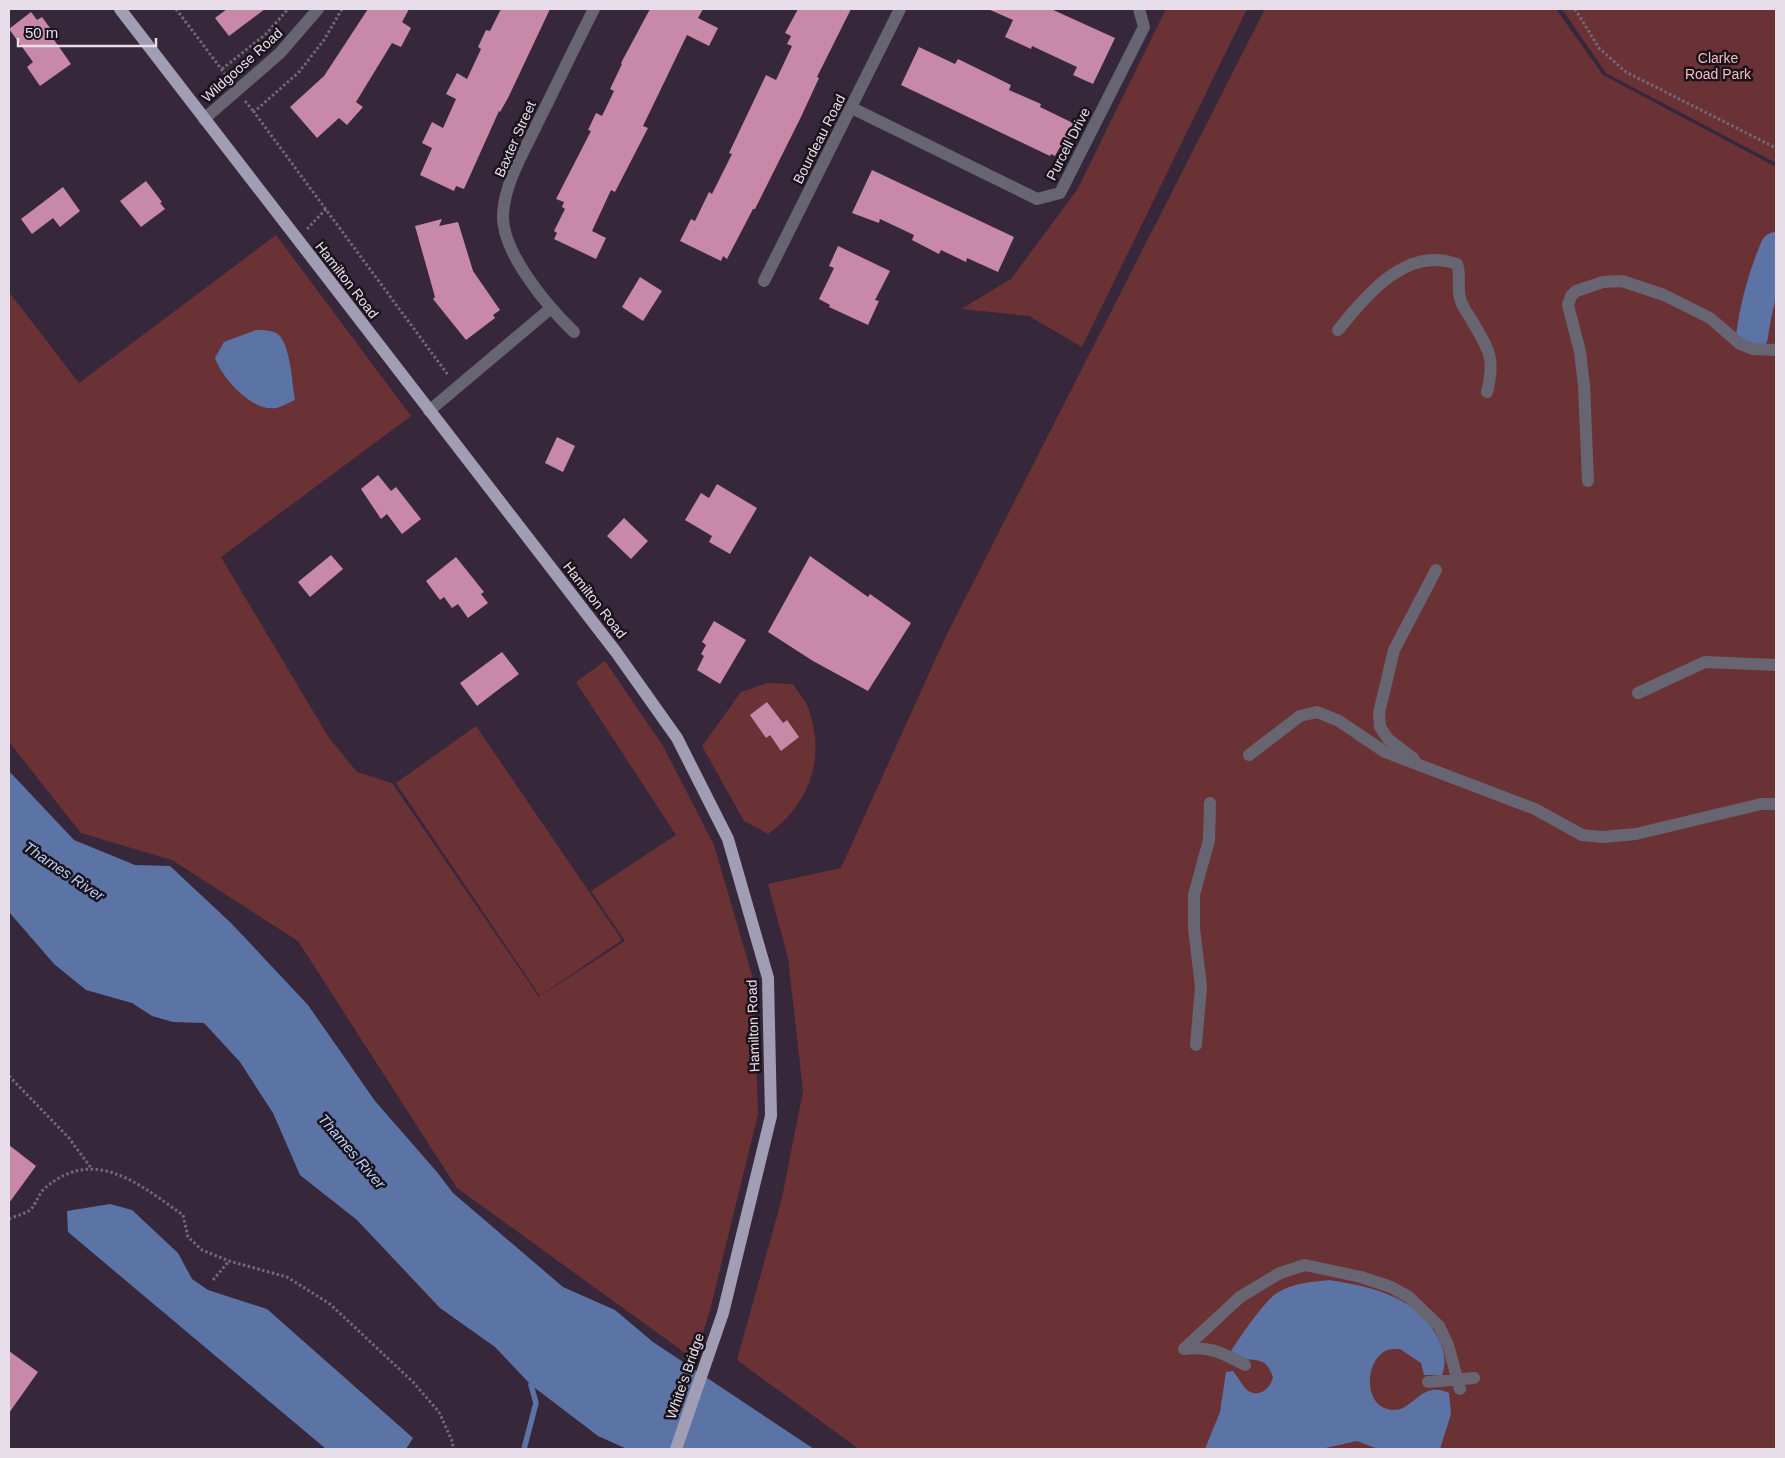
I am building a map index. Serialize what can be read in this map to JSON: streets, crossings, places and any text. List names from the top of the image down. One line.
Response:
{"streets":{"main road":["Hamilton Road","White's Bridge"],"street":["Wildgoose Road","Baxter Street","Bourdeau Road","Purcell Drive"]},"crossings":[["Wildgoose Road","Hamilton Road"],["Bourdeau Road","Purcell Drive"],["Hamilton Road","White's Bridge"]],"water":["Thames River"],"parks":["Clarke Road Park"],"scale_bar":"50 m"}
